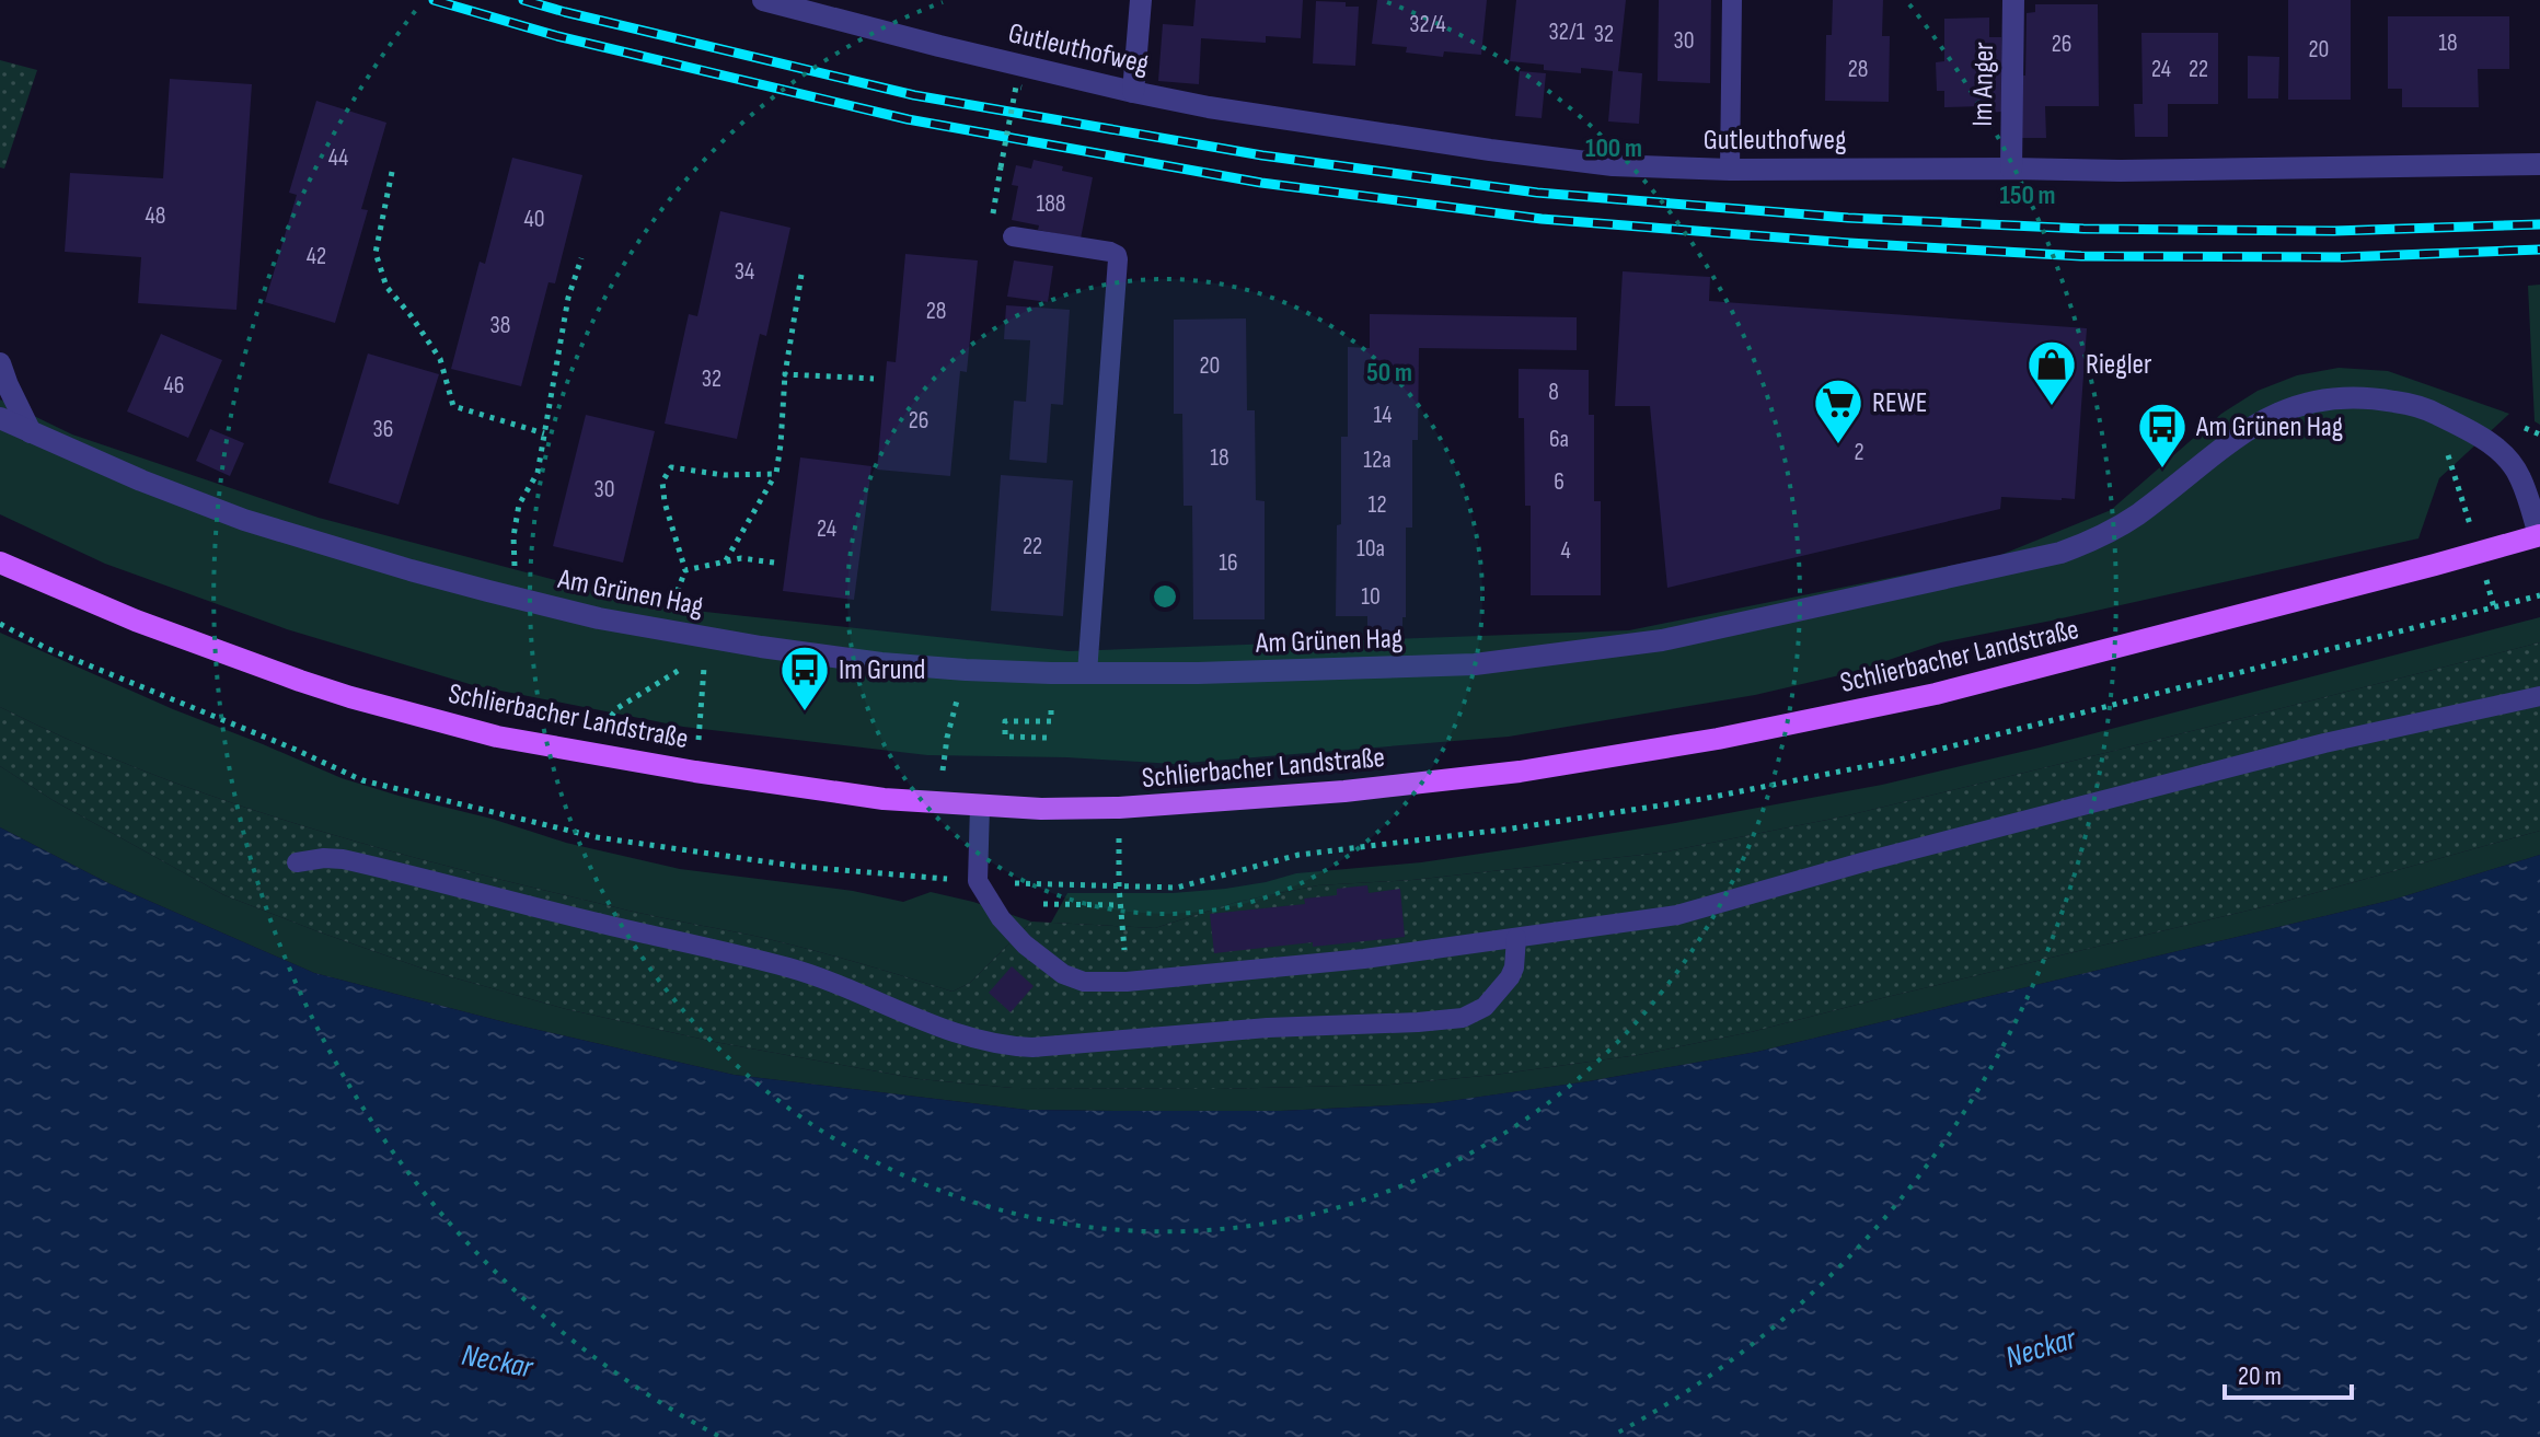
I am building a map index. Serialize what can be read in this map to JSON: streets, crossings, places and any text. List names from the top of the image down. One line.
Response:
{"streets":{"main road":["Schlierbacher Landstraße"],"street":["Gutleuthofweg","Im Anger","Am Grünen Hag"]},"crossings":[["Gutleuthofweg","Im Anger"],["Am Grünen Hag","Schlierbacher Landstraße"]],"water":["Neckar"],"places":{"shop":["Riegler"],"supermarket":["REWE"],"bus stop":["Am Grünen Hag","Im Grund"]},"house_numbers":["32/4","32/1","32","30","18","26","20","28","24","22","44","188","48","40","42","34","28","38","20","32","46","8","14","26","36","6a","2","18","12a","6","30","12","24","22","10a","4","16","10"],"scale_bar":"20 m","rings":["100 m","150 m","50 m"]}
